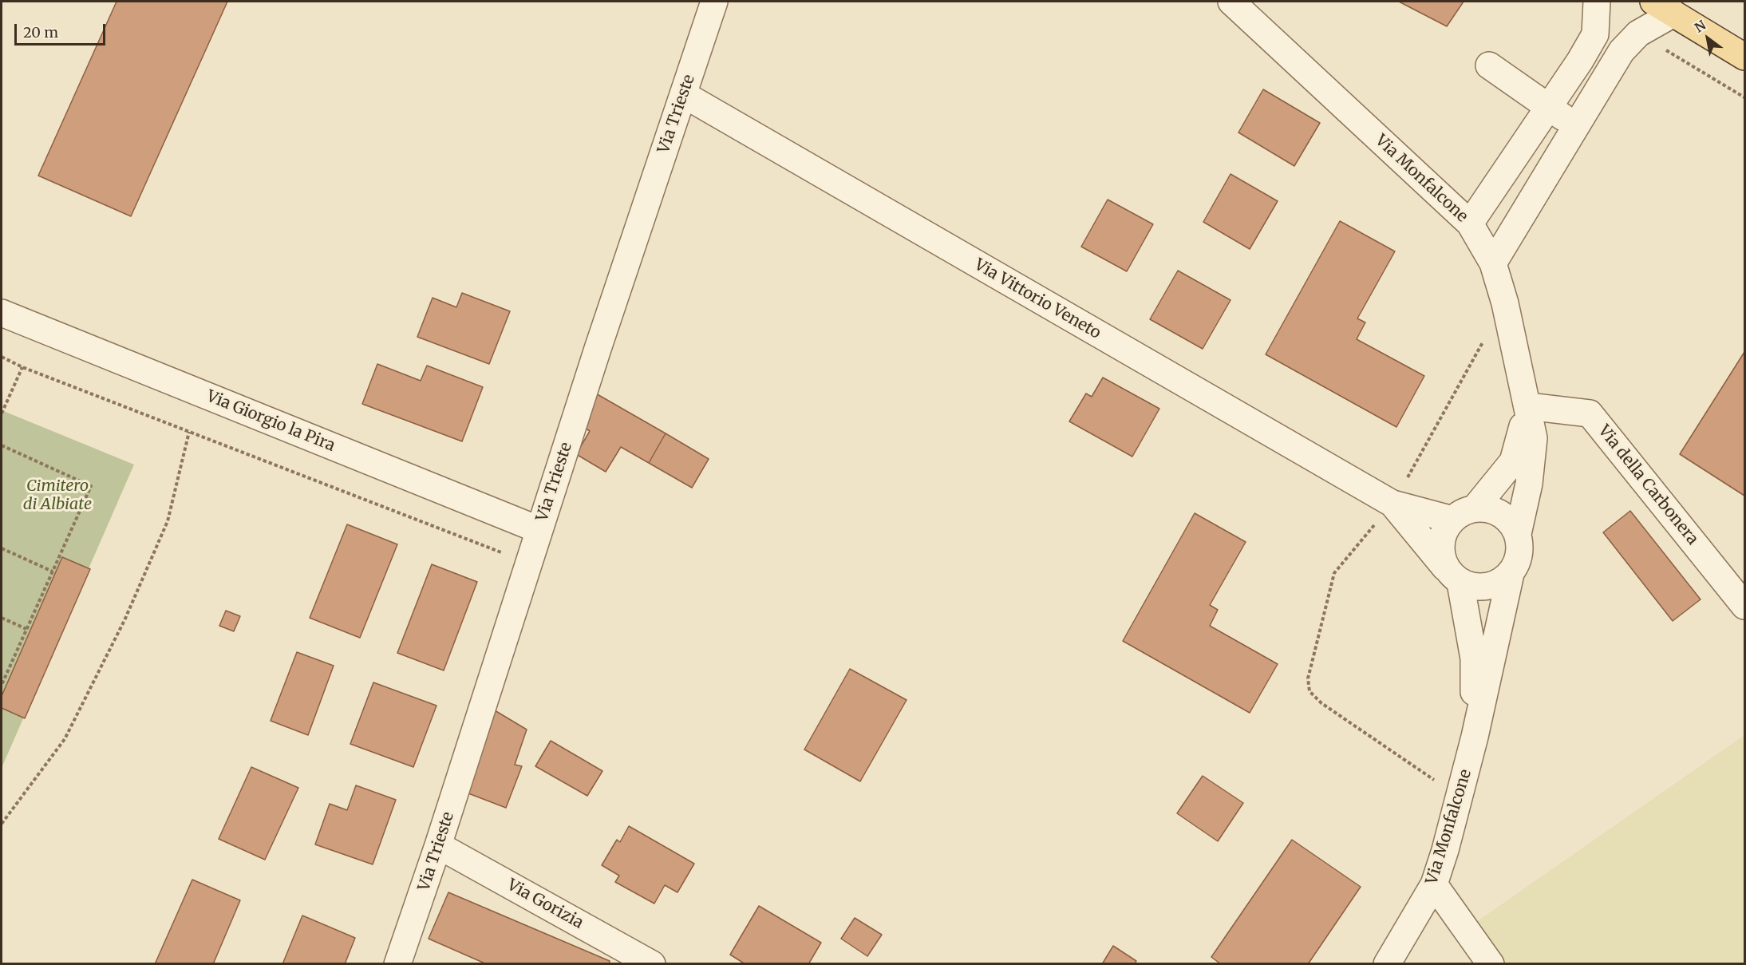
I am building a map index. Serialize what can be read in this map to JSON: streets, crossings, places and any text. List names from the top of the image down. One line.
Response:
{"streets":{"street":["Via Trieste","Via Monfalcone","Via Vittorio Veneto","Via Giorgio la Pira","Via della Carbonera","Via Gorizia"]},"crossings":[["Via Trieste","Via Vittorio Veneto"],["Via Trieste","Via Giorgio la Pira"],["Via Trieste","Via Gorizia"],["Via Monfalcone","Via Vittorio Veneto"],["Via Monfalcone","Via della Carbonera"]],"parks":["Cimitero di Albiate"],"scale_bar":"20 m","north":"top left"}
